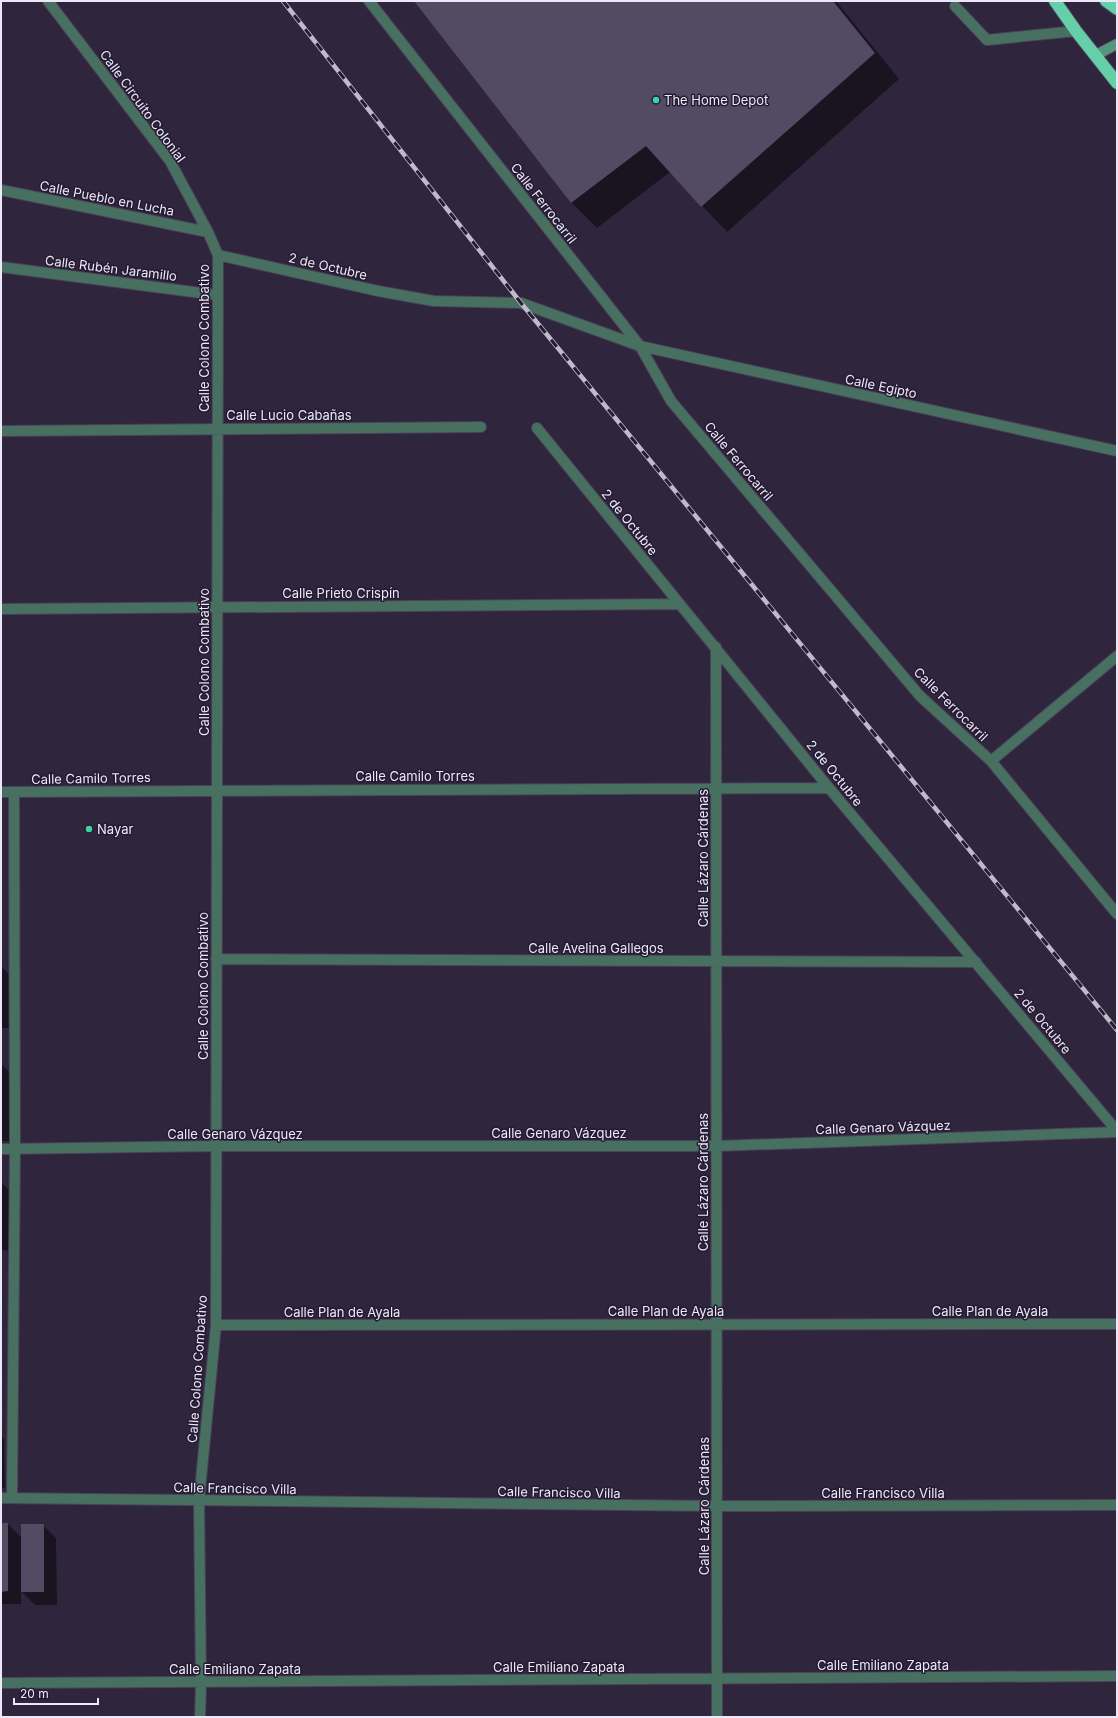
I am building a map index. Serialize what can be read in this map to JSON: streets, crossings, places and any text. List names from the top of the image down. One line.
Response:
{"streets":{"street":["Calle Circuito Colonial","Calle Pueblo en Lucha","Calle Ferrocarril","2 de Octubre","Calle Rubén Jaramillo","Calle Colono Combativo","Calle Egipto","Calle Lucio Cabañas","Calle Prieto Crispín","Calle Camilo Torres","Calle Lázaro Cárdenas","Calle Avelina Gallegos","Calle Genaro Vázquez","Calle Plan de Ayala","Calle Francisco Villa","Calle Emiliano Zapata"]},"crossings":[["Calle Circuito Colonial","Calle Pueblo en Lucha"],["Calle Circuito Colonial","2 de Octubre"],["Calle Circuito Colonial","Calle Colono Combativo"],["Calle Ferrocarril","2 de Octubre"],["Calle Ferrocarril","Calle Egipto"],["2 de Octubre","Calle Colono Combativo"],["2 de Octubre","Calle Egipto"],["2 de Octubre","Calle Prieto Crispín"],["2 de Octubre","Calle Camilo Torres"],["2 de Octubre","Calle Lázaro Cárdenas"],["2 de Octubre","Calle Avelina Gallegos"],["2 de Octubre","Calle Genaro Vázquez"],["Calle Rubén Jaramillo","Calle Colono Combativo"],["Calle Colono Combativo","Calle Lucio Cabañas"],["Calle Colono Combativo","Calle Prieto Crispín"],["Calle Colono Combativo","Calle Camilo Torres"],["Calle Colono Combativo","Calle Avelina Gallegos"],["Calle Colono Combativo","Calle Genaro Vázquez"],["Calle Colono Combativo","Calle Plan de Ayala"],["Calle Colono Combativo","Calle Francisco Villa"],["Calle Colono Combativo","Calle Emiliano Zapata"],["Calle Camilo Torres","Calle Lázaro Cárdenas"],["Calle Lázaro Cárdenas","Calle Avelina Gallegos"],["Calle Lázaro Cárdenas","Calle Genaro Vázquez"],["Calle Lázaro Cárdenas","Calle Plan de Ayala"],["Calle Lázaro Cárdenas","Calle Francisco Villa"],["Calle Lázaro Cárdenas","Calle Emiliano Zapata"]],"places":["The Home Depot","Nayar"],"scale_bar":"20 m"}
